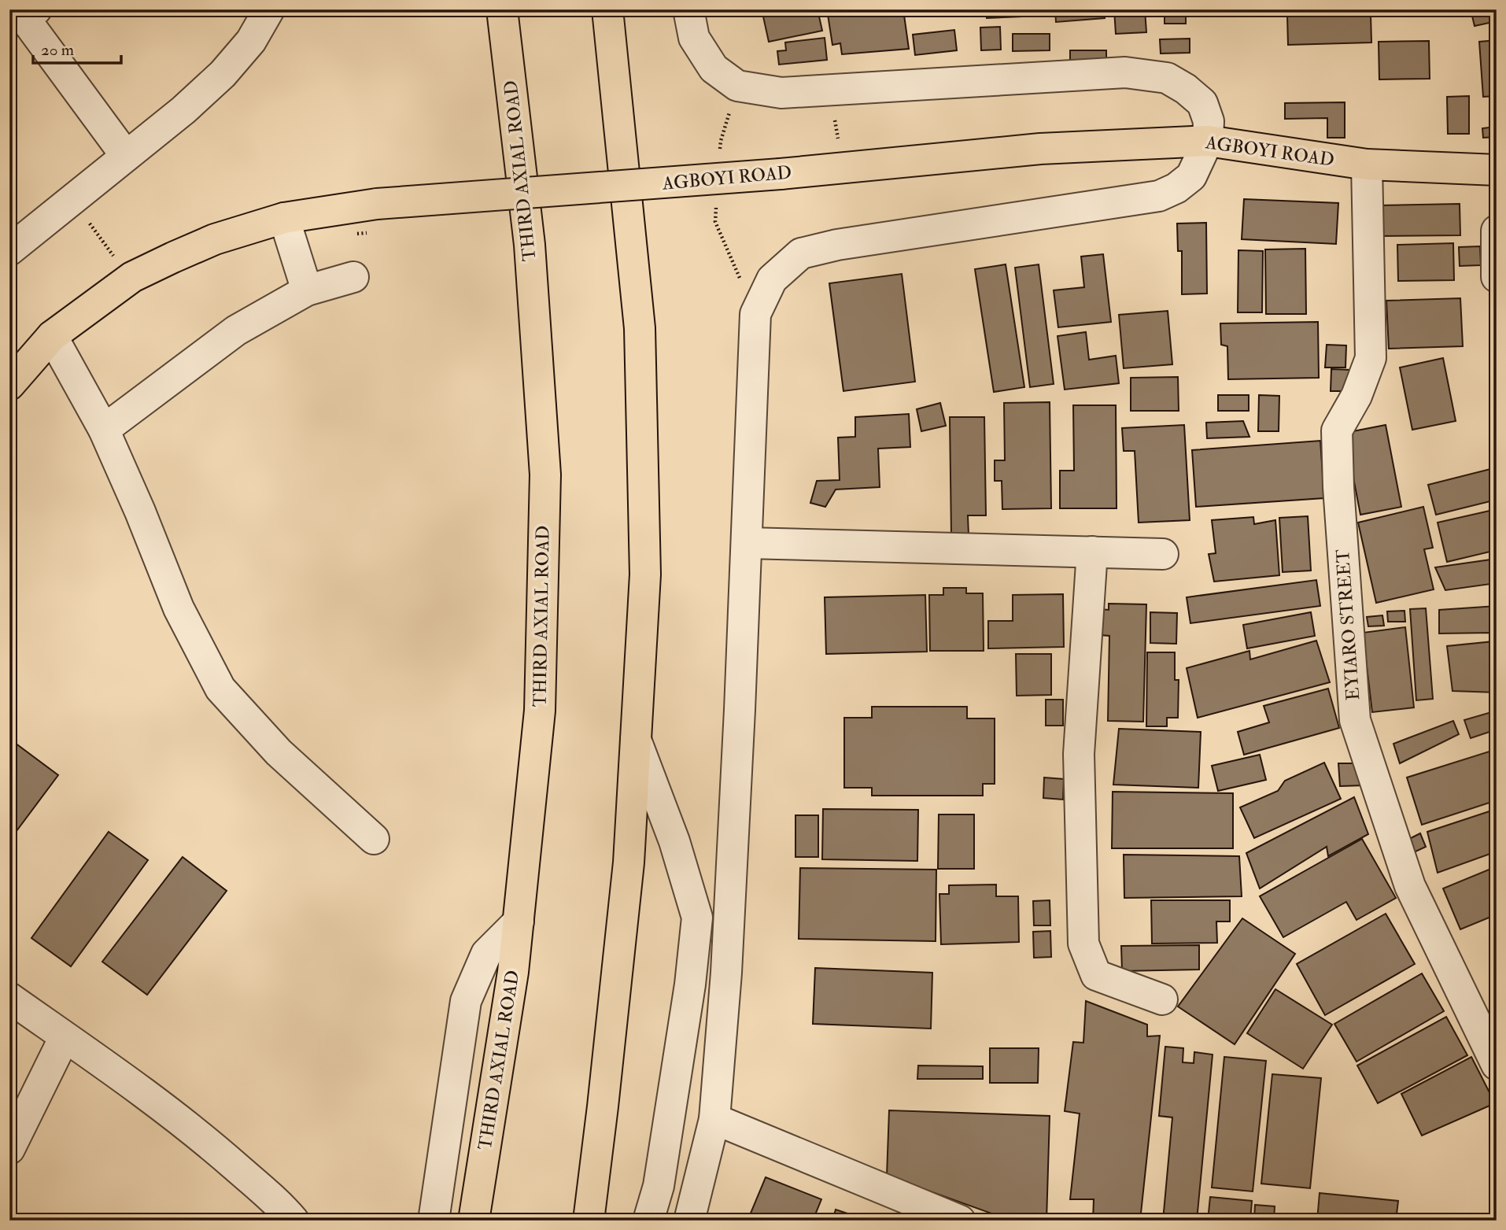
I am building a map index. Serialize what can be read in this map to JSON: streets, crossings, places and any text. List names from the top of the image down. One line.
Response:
{"streets":{"main road":["AGBOYI ROAD","THIRD AXIAL ROAD"],"street":["EYIARO STREET"]},"crossings":[["AGBOYI ROAD","EYIARO STREET"]],"scale_bar":"20 m"}
